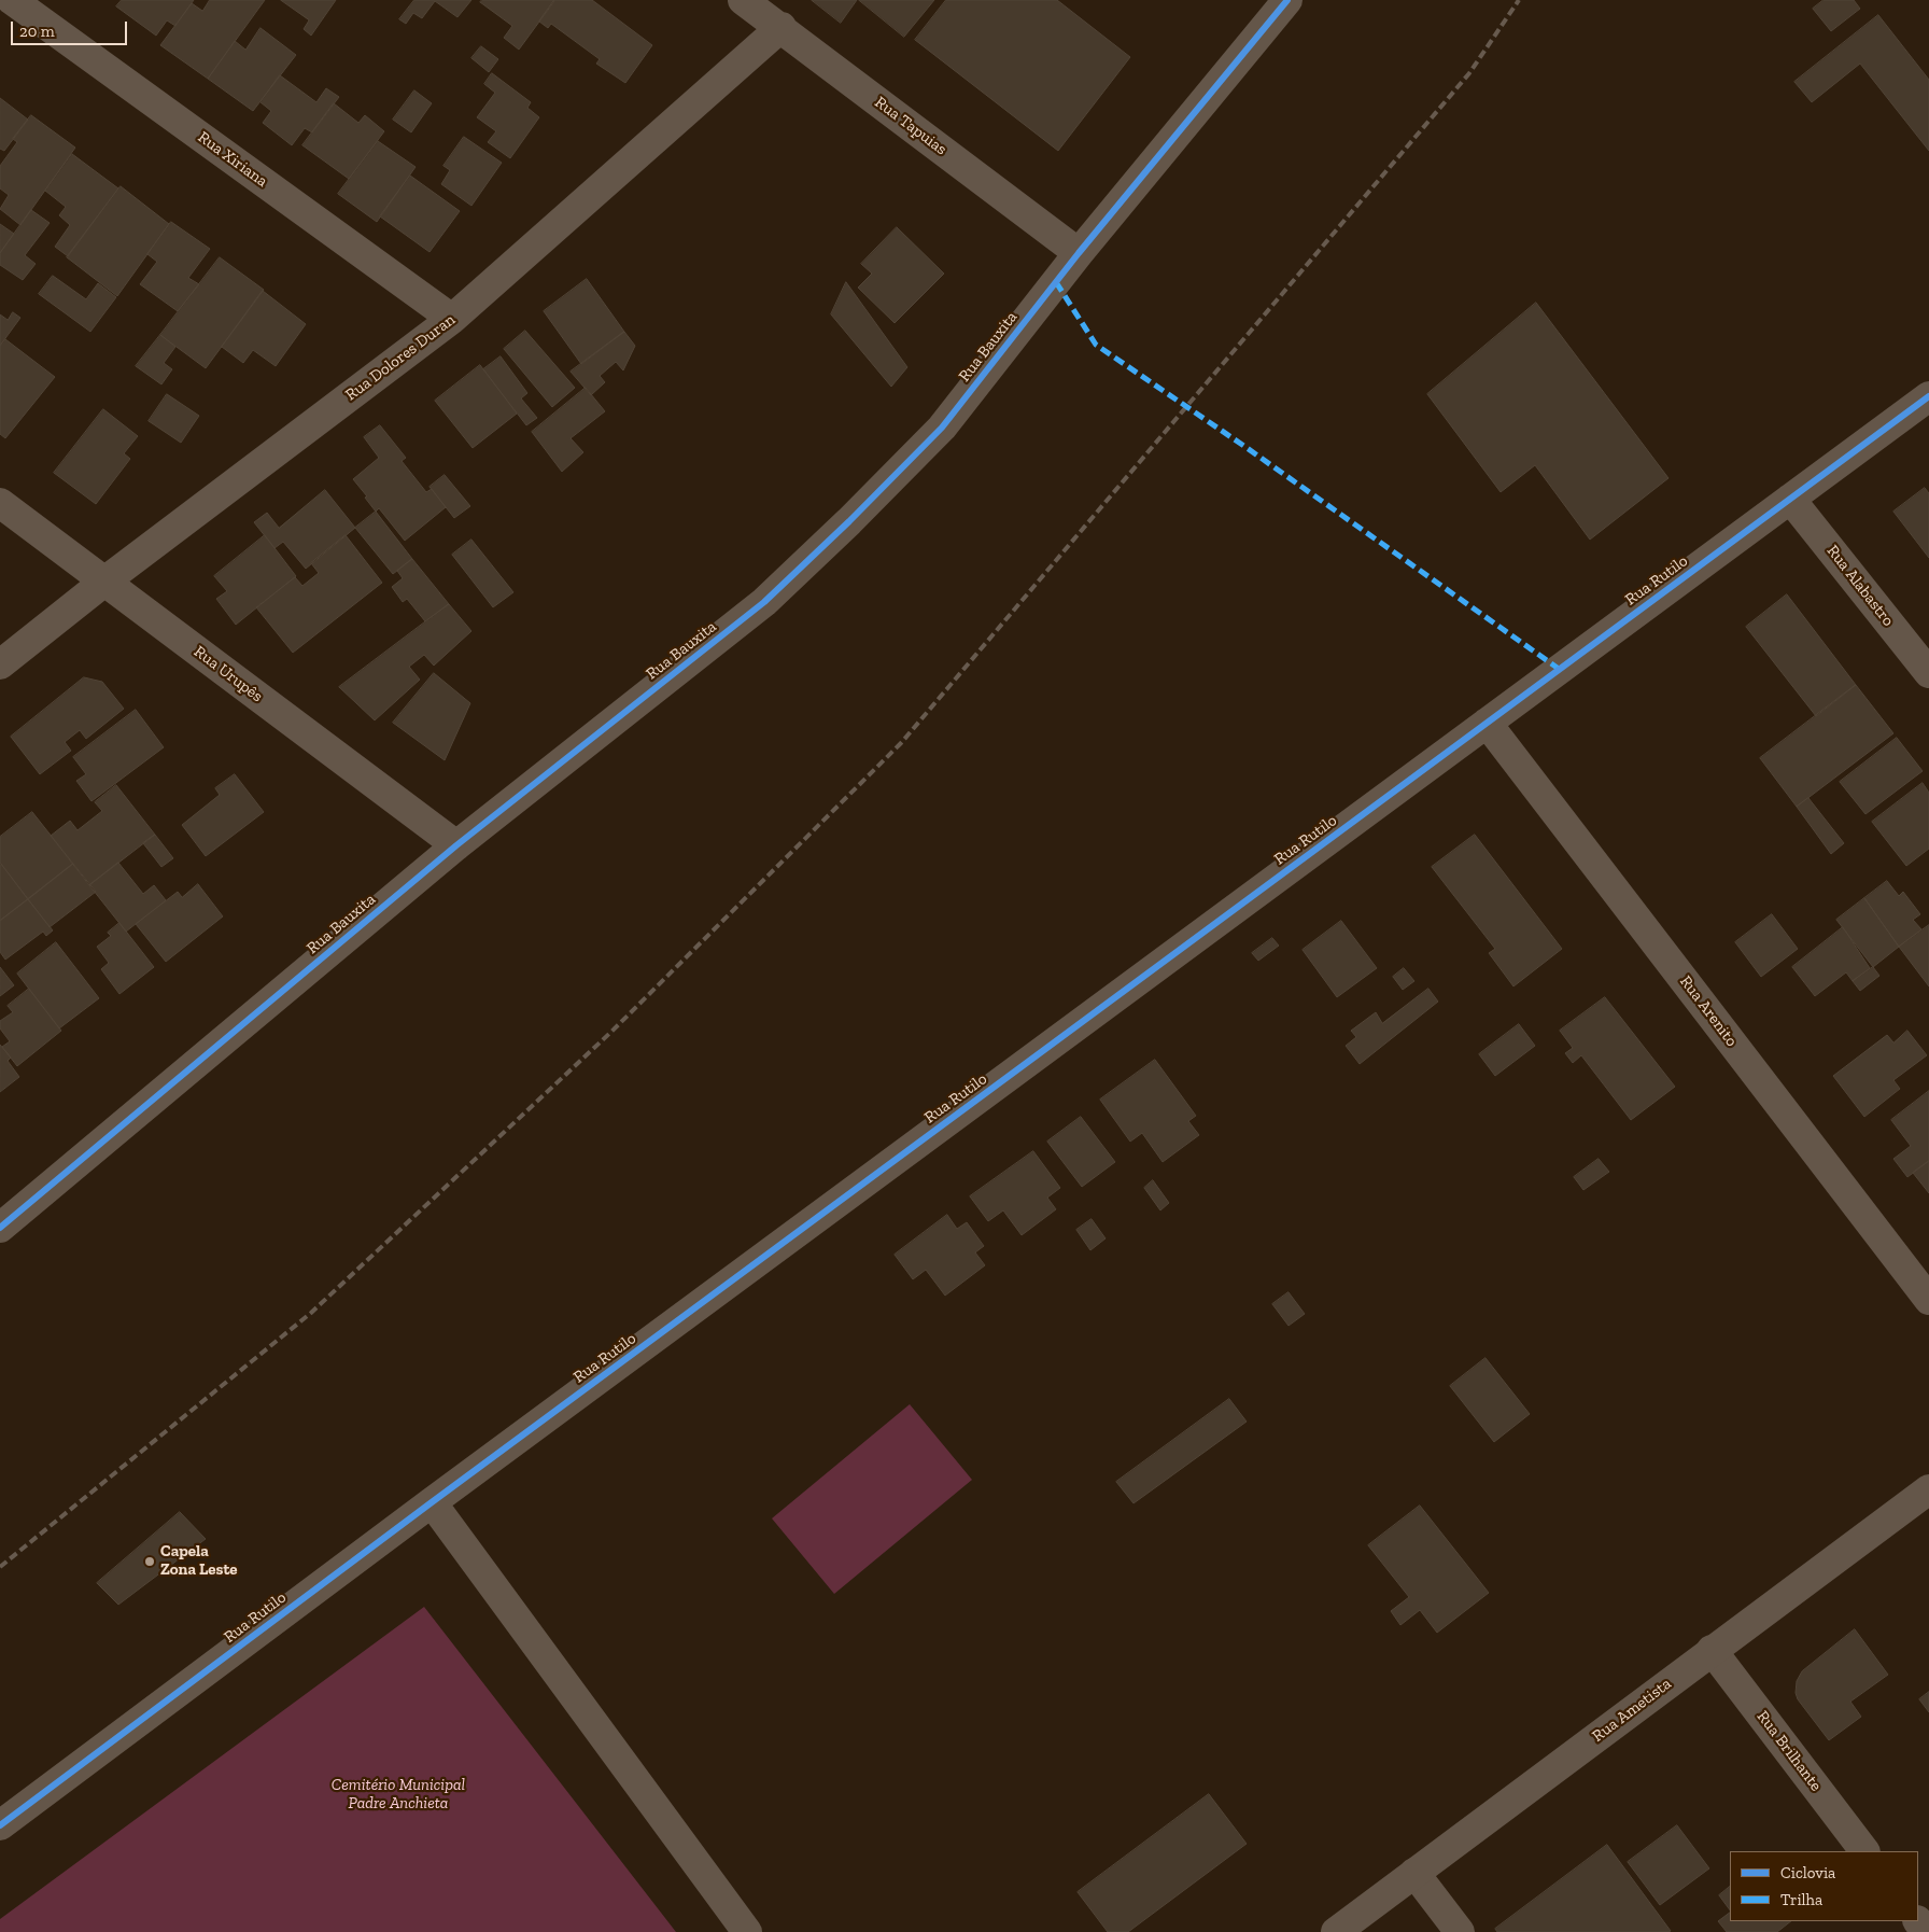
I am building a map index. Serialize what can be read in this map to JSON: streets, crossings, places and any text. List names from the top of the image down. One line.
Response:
{"streets":{"street":["Rua Tapuias","Rua Xiriana","Rua Bauxita","Rua Dolores Duran","Rua Rutilo","Rua Alabastro","Rua Urupês","Rua Arenito","Rua Ametista","Rua Brilhante"]},"crossings":[["Rua Tapuias","Rua Bauxita"],["Rua Tapuias","Rua Dolores Duran"],["Rua Xiriana","Rua Dolores Duran"],["Rua Bauxita","Rua Urupês"],["Rua Dolores Duran","Rua Urupês"],["Rua Rutilo","Rua Alabastro"],["Rua Rutilo","Rua Arenito"],["Rua Ametista","Rua Brilhante"]],"parks":["Cemitério Municipal Padre Anchieta"],"places":["Capela Zona Leste"],"legend":["Ciclovia","Trilha"],"scale_bar":"20 m"}
